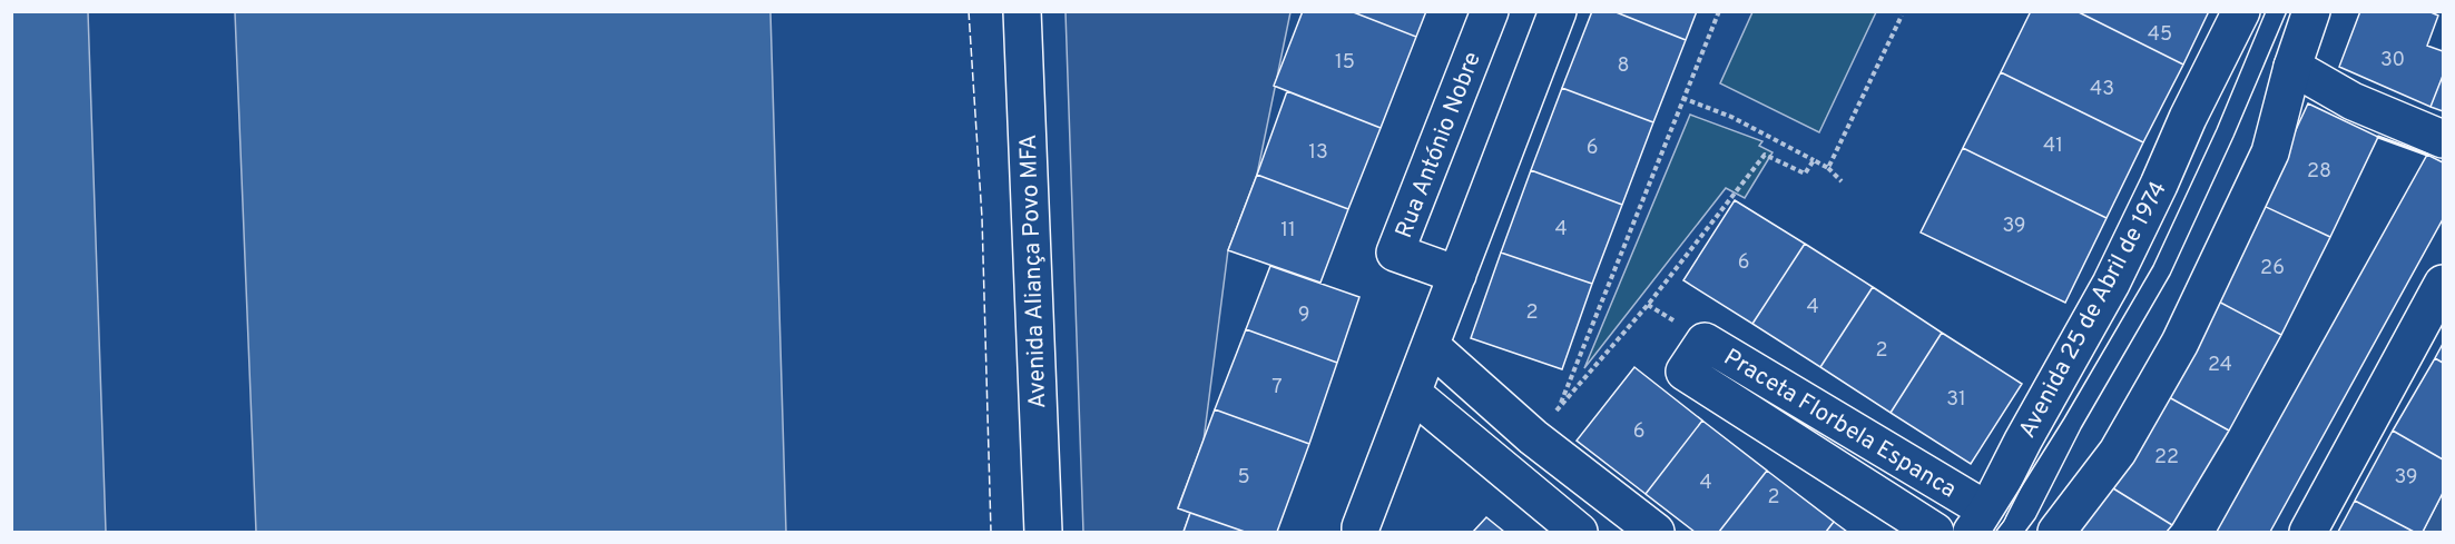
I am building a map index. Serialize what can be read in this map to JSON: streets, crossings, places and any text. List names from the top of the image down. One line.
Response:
{"streets":{"street":["Rua António Nobre","Avenida Aliança Povo MFA","Avenida 25 de Abril de 1974","Praceta Florbela Espanca"]},"crossings":[["Avenida 25 de Abril de 1974","Praceta Florbela Espanca"]],"house_numbers":["45","30","15","8","43","41","6","13","28","39","4","11","6","26","4","2","9","2","24","7","31","6","22","5","39","4","2"]}
